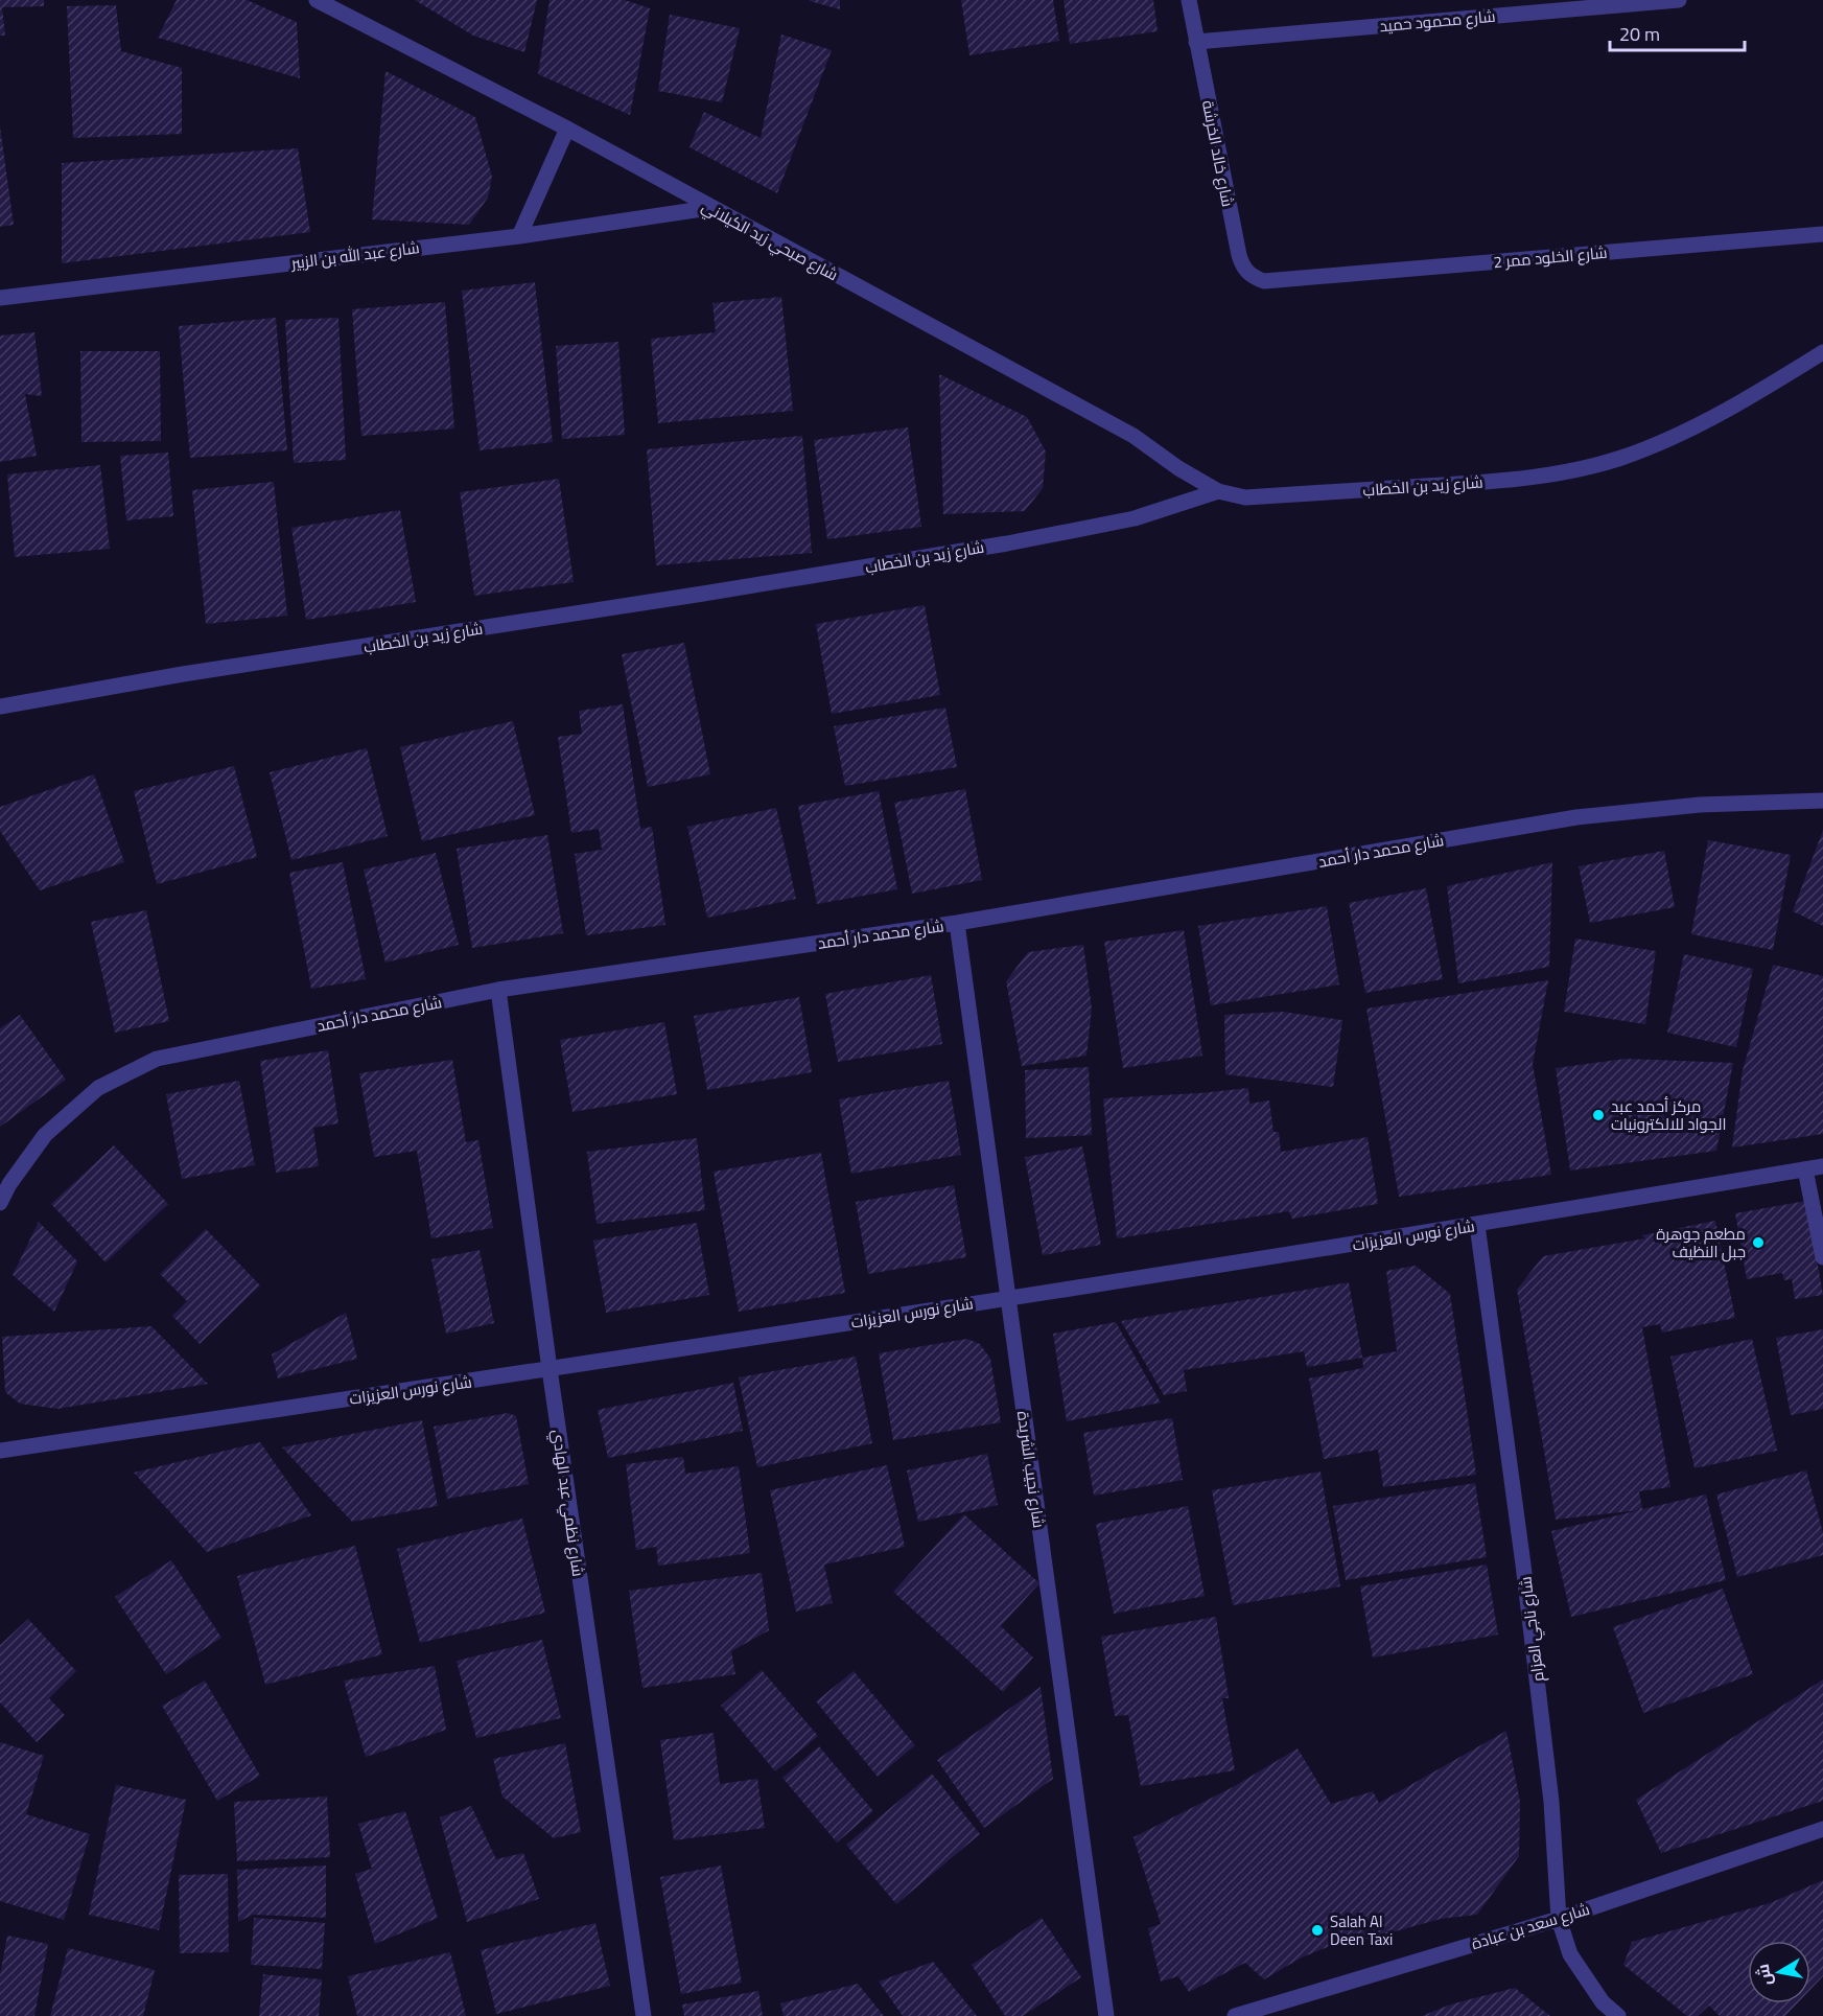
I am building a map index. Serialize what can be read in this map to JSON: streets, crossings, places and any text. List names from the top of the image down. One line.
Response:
{"streets":{"street":["شارع محمود حميد","شارع خالد الخرشة","شارع صبحي زيد الكيلاني","شارع عبد الله بن الزبير","شارع الخلود ممر 2","شارع زيد بن الخطاب","شارع محمد دار أحمد","شارع نورس العزيزات","شارع نجيب الشريدة","شارع نظمي عبد الهادي","شارع ناجي العزام","شارع سعد بن عبادة"]},"crossings":[["شارع محمود حميد","شارع خالد الخرشة"],["شارع خالد الخرشة","شارع الخلود ممر 2"],["شارع صبحي زيد الكيلاني","شارع عبد الله بن الزبير"],["شارع صبحي زيد الكيلاني","شارع زيد بن الخطاب"],["شارع محمد دار أحمد","شارع نجيب الشريدة"],["شارع محمد دار أحمد","شارع نظمي عبد الهادي"],["شارع نورس العزيزات","شارع نجيب الشريدة"],["شارع نورس العزيزات","شارع نظمي عبد الهادي"],["شارع نورس العزيزات","شارع ناجي العزام"],["شارع ناجي العزام","شارع سعد بن عبادة"]],"places":["مركز أحمد عبد الجواد للالكترونيات","مطعم جوهرة جبل النظيف","Salah Al Deen Taxi"],"scale_bar":"20 m","north":"left"}
